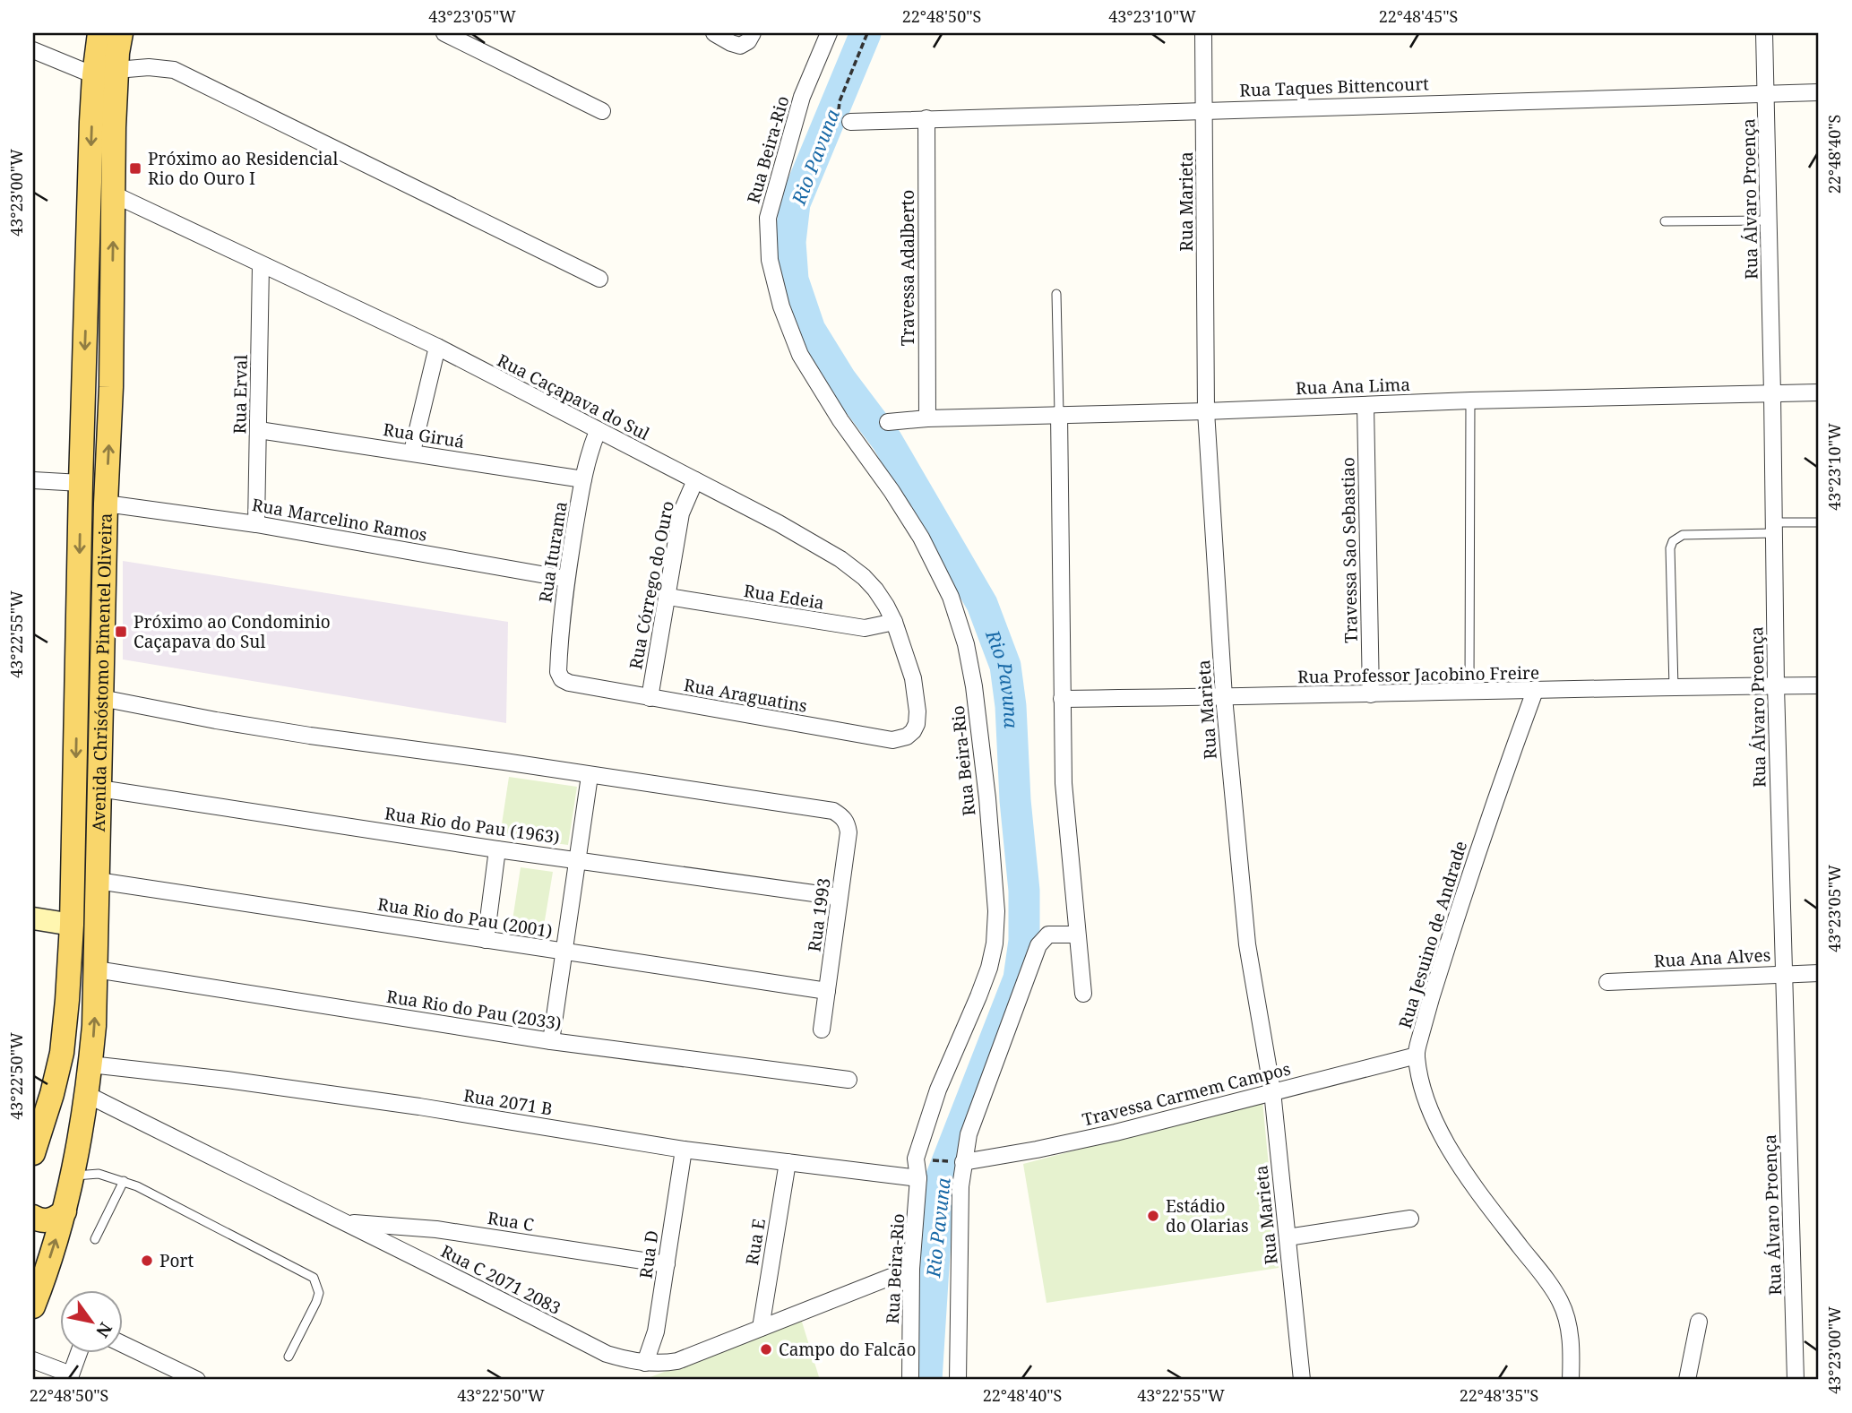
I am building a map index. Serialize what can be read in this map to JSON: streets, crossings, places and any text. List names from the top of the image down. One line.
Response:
{"streets":{"main road":["Avenida Chrisóstomo Pimentel Oliveira"],"street":["Rua Taques Bittencourt","Rua Beira-Rio","Rua Álvaro Proença","Rua Marieta","Travessa Adalberto","Rua Ana Lima","Rua Erval","Rua Caçapava do Sul","Rua Giruá","Rua Marcelino Ramos","Travessa Sao Sebastiao","Rua Iturama","Rua Córrego do Ouro","Rua Edeia","Rua Professor Jacobino Freire","Rua Araguatins","Rua Rio do Pau (1963)","Rua 1993","Rua Rio do Pau (2001)","Rua Jesuino de Andrade","Rua Ana Alves","Rua Rio do Pau (2033)","Travessa Carmem Campos","Rua 2071 B","Rua C","Rua E","Rua D","Rua C 2071 2083"]},"crossings":[["Rua Taques Bittencourt","Rua Álvaro Proença"],["Rua Taques Bittencourt","Rua Marieta"],["Rua Taques Bittencourt","Travessa Adalberto"],["Rua Beira-Rio","Rua 2071 B"],["Rua Beira-Rio","Rua C 2071 2083"],["Rua Álvaro Proença","Rua Ana Lima"],["Rua Álvaro Proença","Rua Professor Jacobino Freire"],["Rua Álvaro Proença","Rua Ana Alves"],["Rua Marieta","Rua Ana Lima"],["Rua Marieta","Rua Professor Jacobino Freire"],["Rua Marieta","Travessa Carmem Campos"],["Travessa Adalberto","Rua Ana Lima"],["Rua Ana Lima","Travessa Sao Sebastiao"],["Rua Erval","Rua Caçapava do Sul"],["Rua Erval","Rua Giruá"],["Rua Erval","Rua Marcelino Ramos"],["Rua Caçapava do Sul","Rua Iturama"],["Rua Caçapava do Sul","Rua Córrego do Ouro"],["Rua Caçapava do Sul","Rua Edeia"],["Rua Caçapava do Sul","Avenida Chrisóstomo Pimentel Oliveira"],["Rua Caçapava do Sul","Rua Araguatins"],["Rua Giruá","Rua Iturama"],["Rua Marcelino Ramos","Rua Iturama"],["Rua Marcelino Ramos","Avenida Chrisóstomo Pimentel Oliveira"],["Travessa Sao Sebastiao","Rua Professor Jacobino Freire"],["Rua Iturama","Rua Araguatins"],["Rua Córrego do Ouro","Rua Edeia"],["Rua Córrego do Ouro","Rua Araguatins"],["Avenida Chrisóstomo Pimentel Oliveira","Rua Rio do Pau (1963)"],["Avenida Chrisóstomo Pimentel Oliveira","Rua Rio do Pau (2001)"],["Avenida Chrisóstomo Pimentel Oliveira","Rua Rio do Pau (2033)"],["Avenida Chrisóstomo Pimentel Oliveira","Rua 2071 B"],["Avenida Chrisóstomo Pimentel Oliveira","Rua C 2071 2083"],["Rua Professor Jacobino Freire","Rua Jesuino de Andrade"],["Rua Rio do Pau (1963)","Rua 1993"],["Rua 1993","Rua Rio do Pau (2001)"],["Rua Jesuino de Andrade","Travessa Carmem Campos"],["Rua 2071 B","Rua E"],["Rua 2071 B","Rua D"],["Rua C","Rua D"],["Rua C","Rua C 2071 2083"],["Rua E","Rua C 2071 2083"],["Rua D","Rua C 2071 2083"]],"water":["Rio Pavuna"],"places":{"transit":["Próximo ao Residencial Rio do Ouro I","Próximo ao Condominio Caçapava do Sul"],"other":["Estádio do Olarias","Port","Campo do Falcão"]},"north":"bottom right","coordinates":["43°23'05\"W","22°48'50\"S","43°23'10\"W","22°48'45\"S","22°48'40\"S","43°23'00\"W","43°22'55\"W","43°22'50\"W","22°48'35\"S"]}
